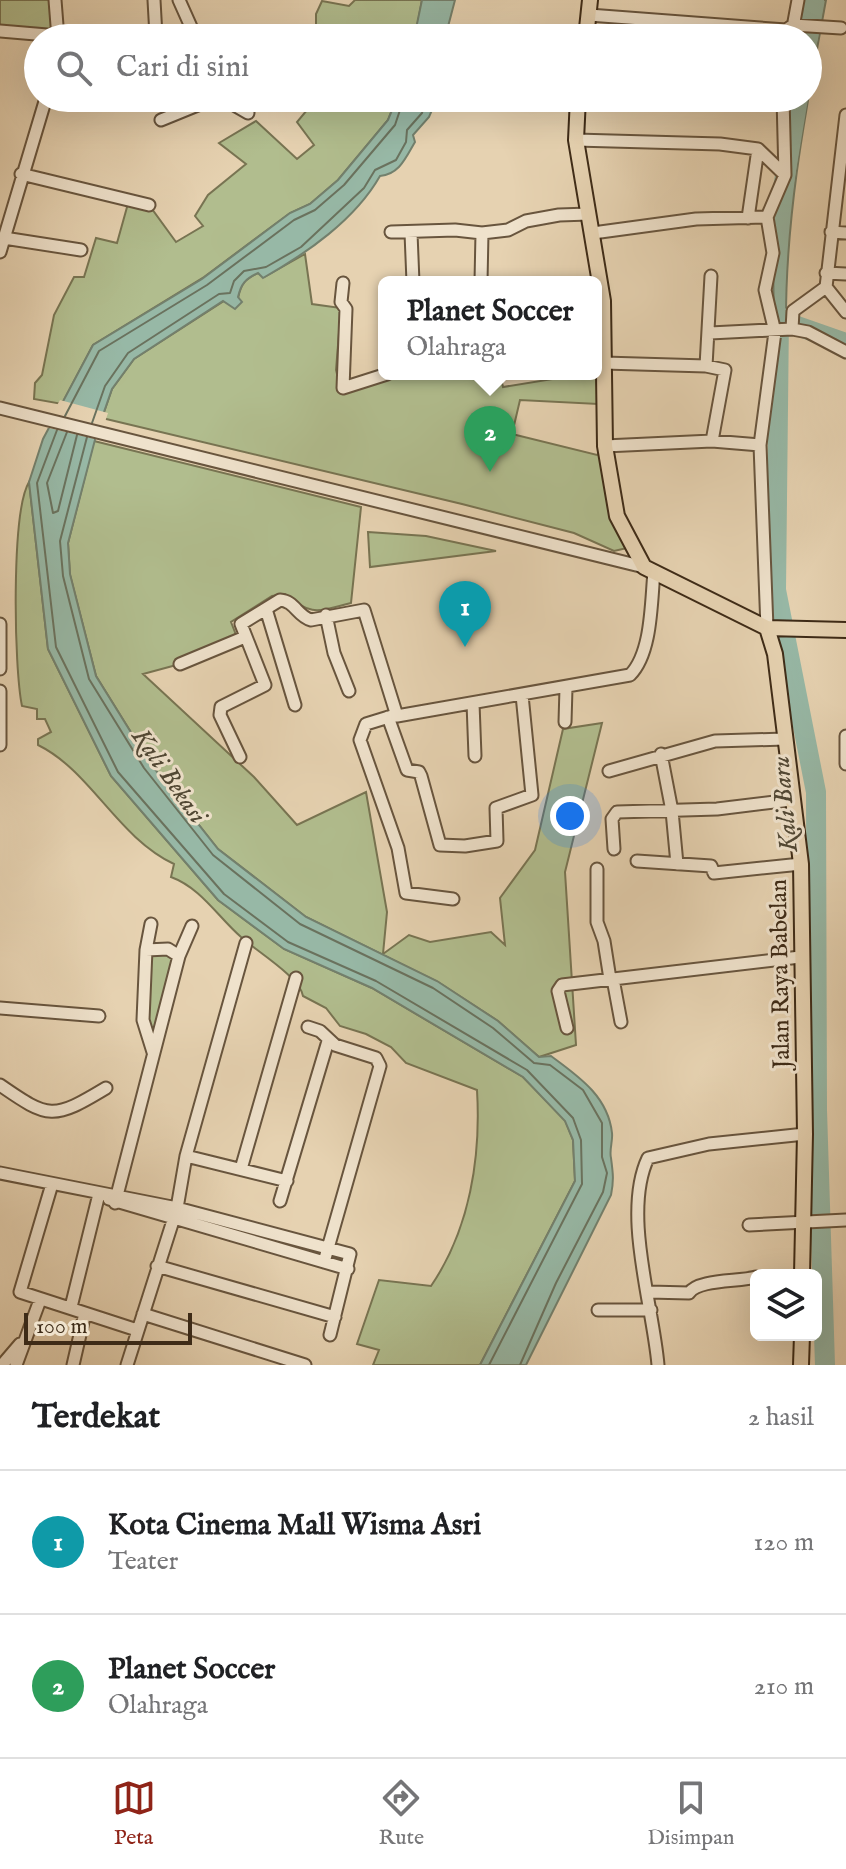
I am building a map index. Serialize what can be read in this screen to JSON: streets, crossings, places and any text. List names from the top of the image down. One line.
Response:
{"streets":{"main road":["Jalan Raya Babelan"]},"water":["Kali Bekasi","Kali Baru"],"scale_bar":"100 m","page":{"search":"Cari di sini","popup":["Planet Soccer","Olahraga"],"pins":["2","1"],"scale":"100 m","heading":["Terdekat","2 hasil"],"list":[{"mark":"1","name":"Kota Cinema Mall Wisma Asri","note":"Teater","value":"120 m"},{"mark":"2","name":"Planet Soccer","note":"Olahraga","value":"210 m"}],"nav":["Peta","Rute","Disimpan"]}}
